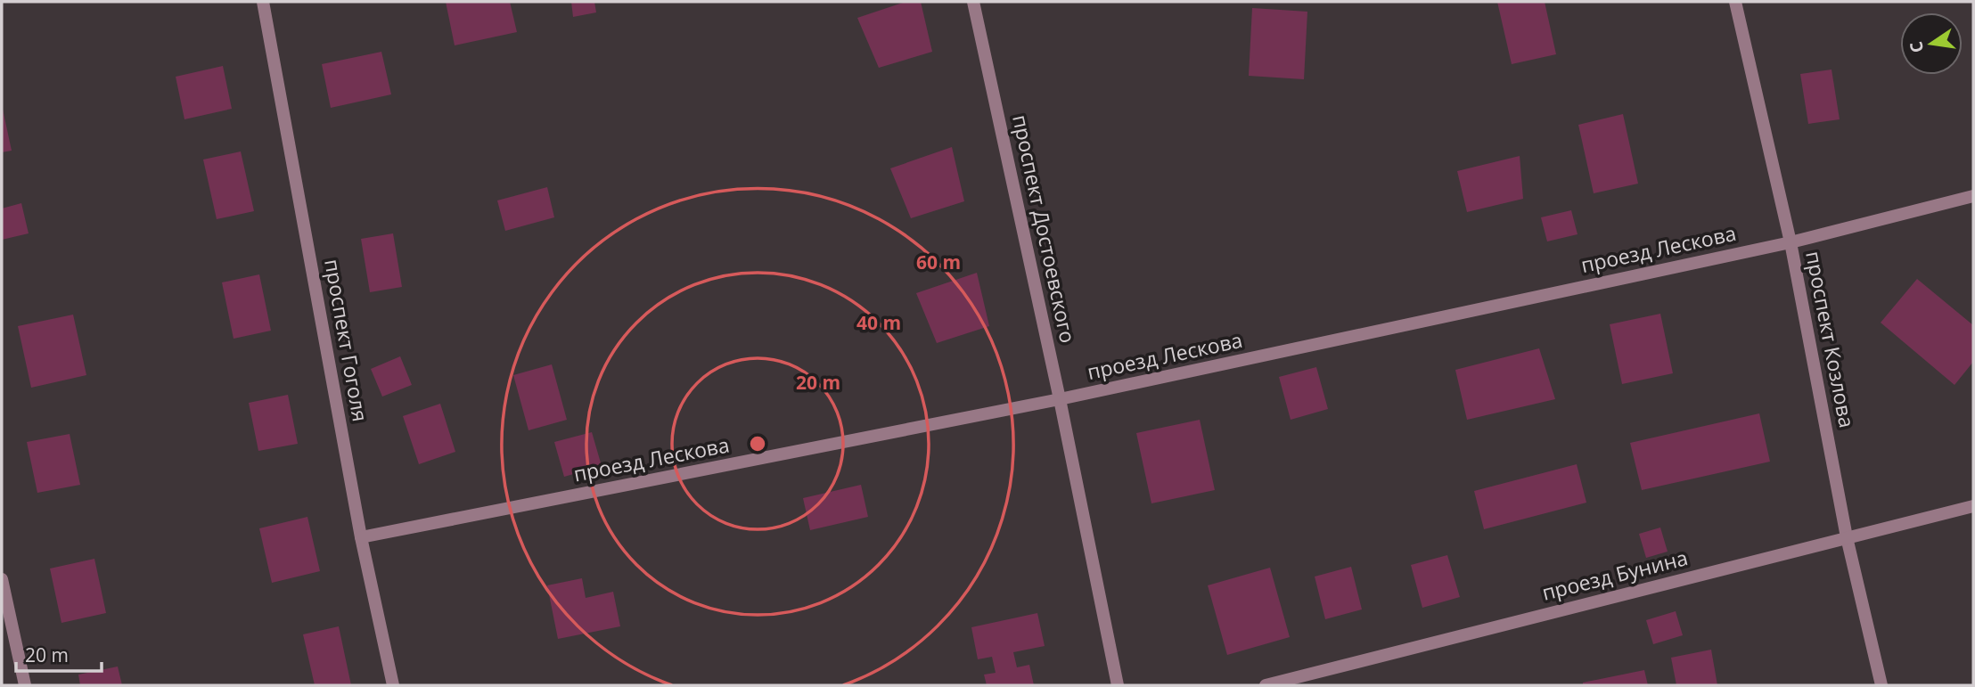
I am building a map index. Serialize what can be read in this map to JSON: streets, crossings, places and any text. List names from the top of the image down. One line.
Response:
{"streets":{"street":["проспект Достоевского","проезд Лескова","проспект Козлова","проспект Гоголя","проезд Бунина"]},"crossings":[["проспект Достоевского","проезд Лескова"],["проезд Лескова","проспект Козлова"],["проезд Лескова","проспект Гоголя"],["проспект Козлова","проезд Бунина"]],"scale_bar":"20 m","north":"left","rings":["60 m","40 m","20 m"]}
